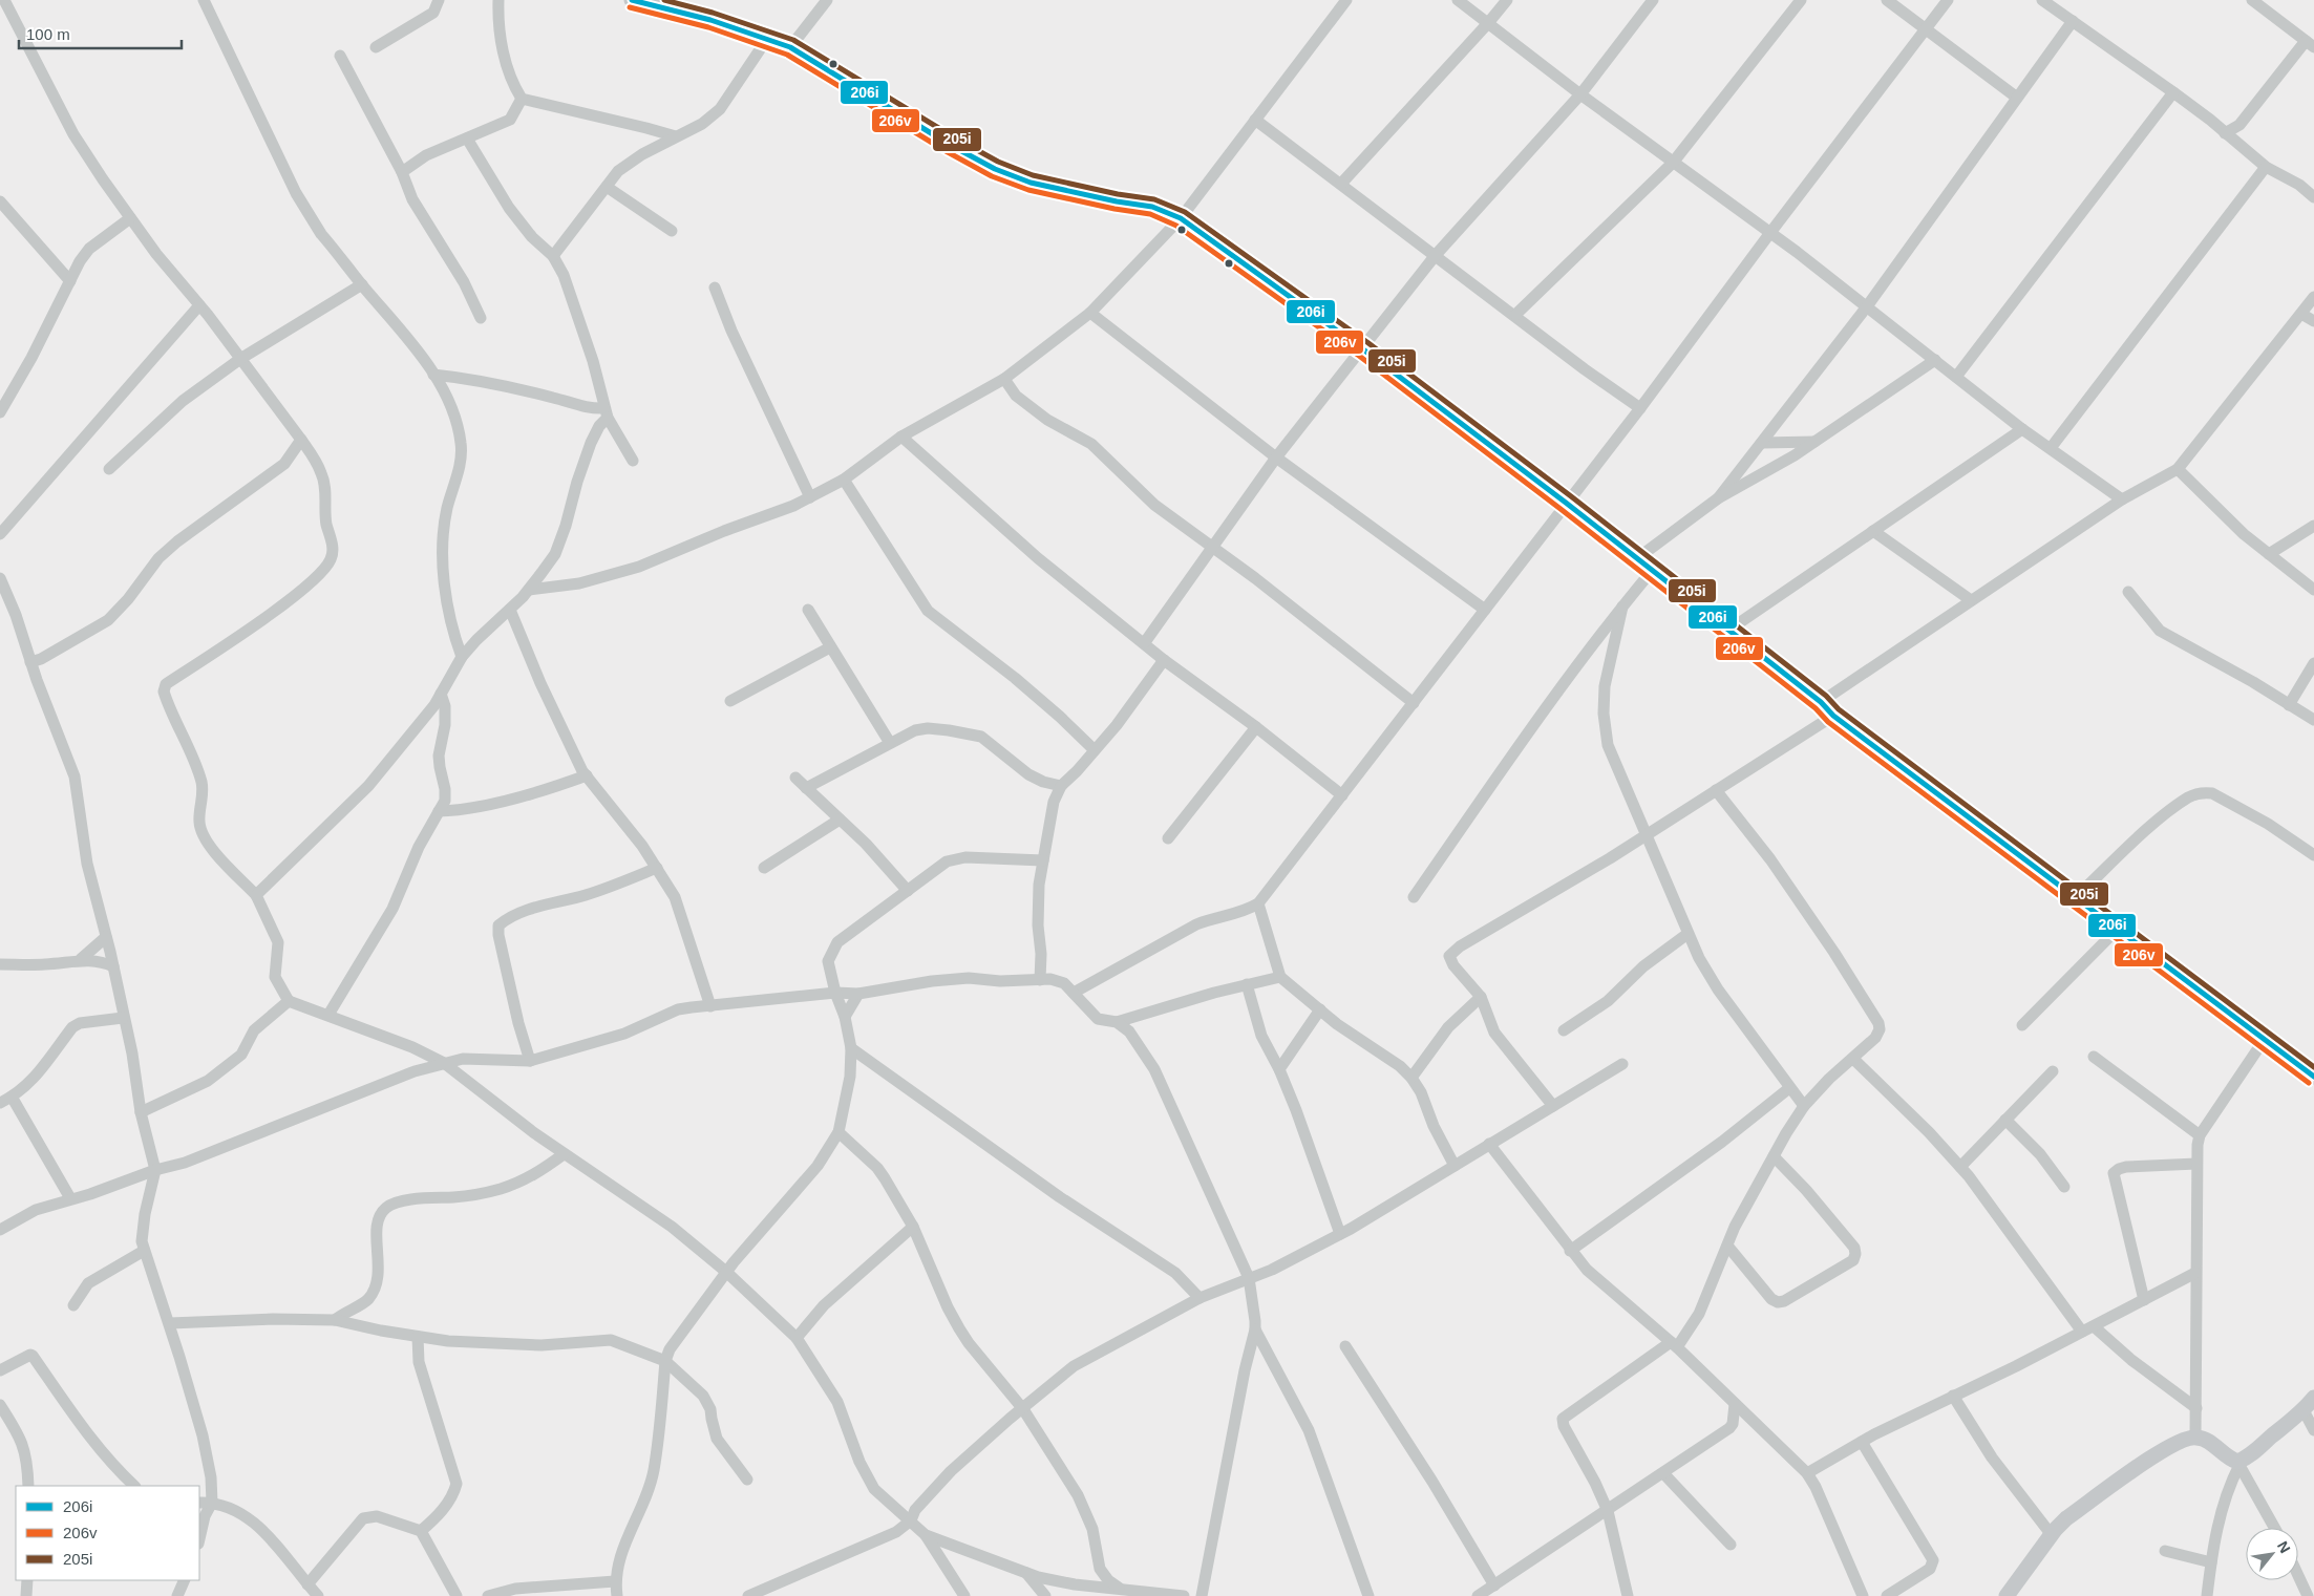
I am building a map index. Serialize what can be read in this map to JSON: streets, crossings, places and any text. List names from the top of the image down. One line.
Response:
{"lines":["transit line 206i","transit line 205i","transit line 206v"],"legend":["206i","206v","205i"],"scale_bar":"100 m","north":"top right"}
